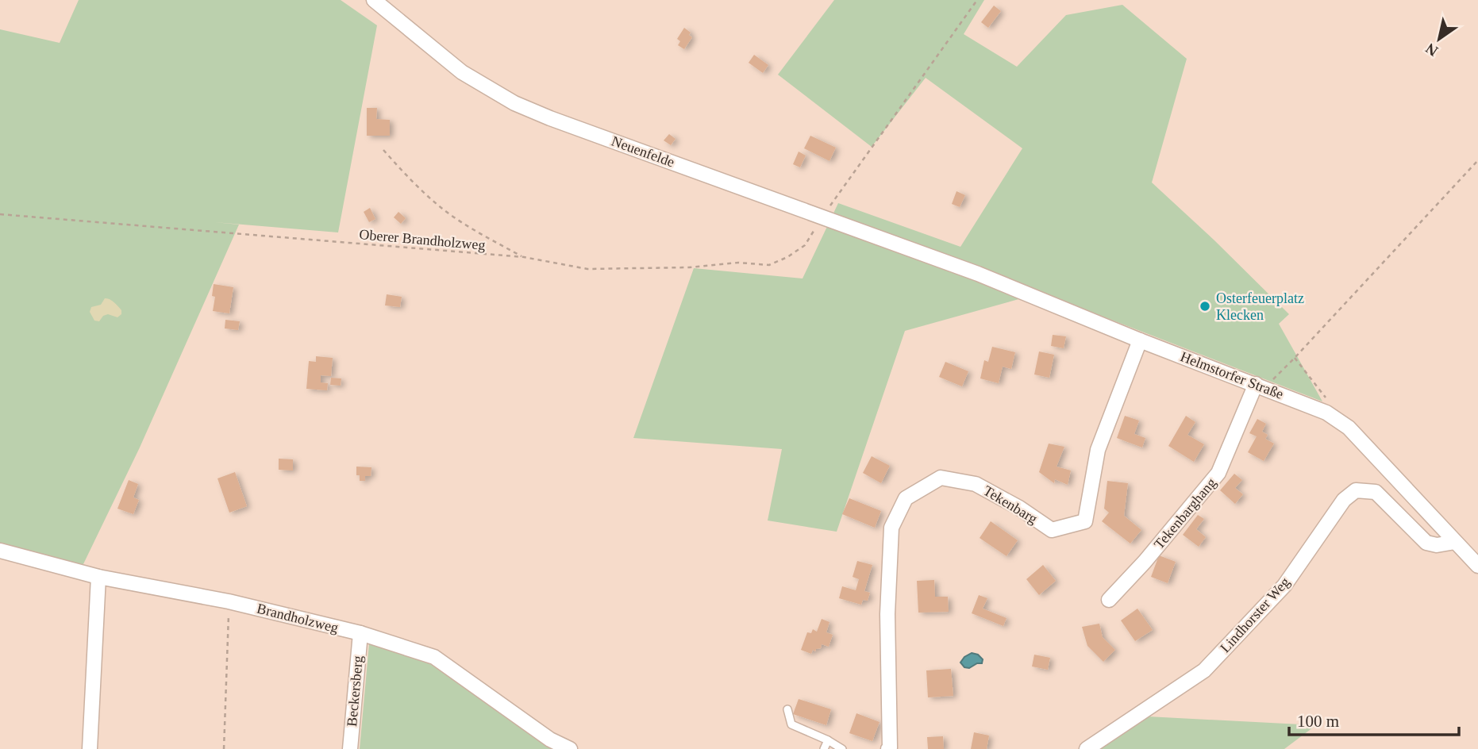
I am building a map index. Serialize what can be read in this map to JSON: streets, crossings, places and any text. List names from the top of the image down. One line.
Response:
{"streets":{"street":["Neuenfelde","Helmstorfer Straße","Tekenbarg","Tekenbarghang","Lindhorster Weg","Brandholzweg","Beckersberg"],"path":["Oberer Brandholzweg"]},"crossings":[["Neuenfelde","Oberer Brandholzweg"],["Neuenfelde","Helmstorfer Straße"],["Helmstorfer Straße","Tekenbarg"],["Helmstorfer Straße","Tekenbarghang"],["Helmstorfer Straße","Lindhorster Weg"],["Brandholzweg","Beckersberg"]],"places":["Osterfeuerplatz Klecken"],"scale_bar":"100 m","north":"bottom left"}
